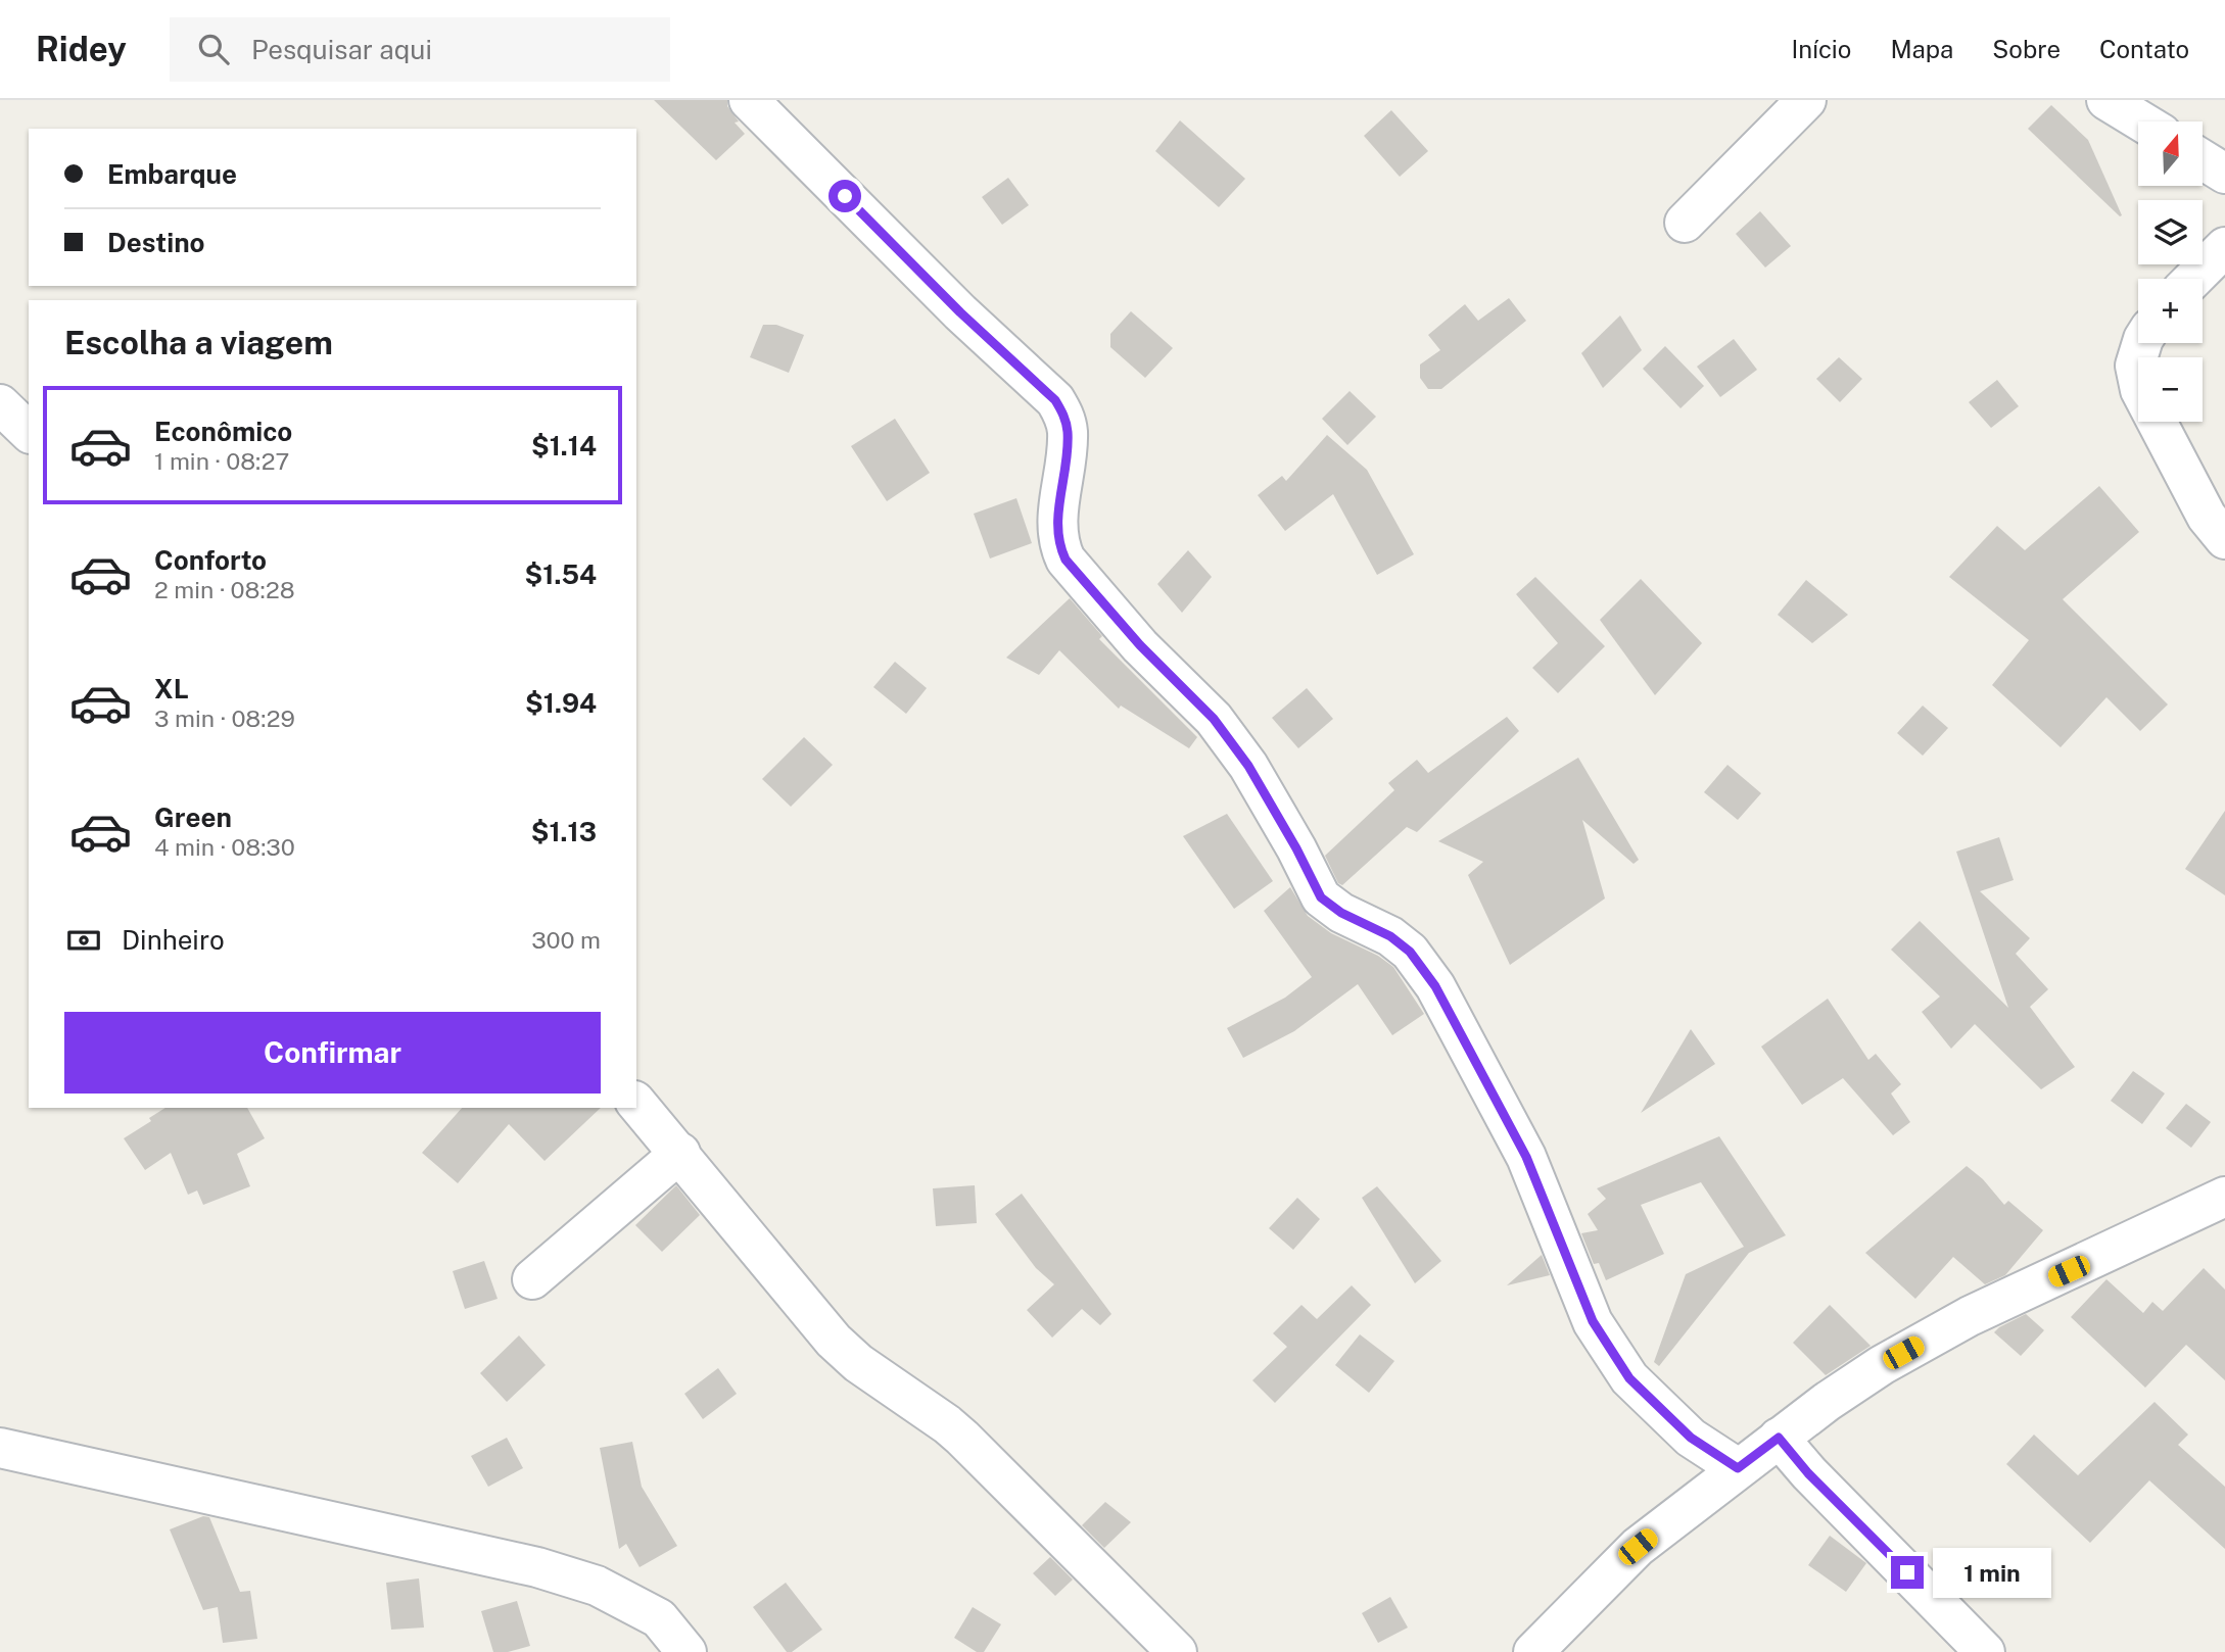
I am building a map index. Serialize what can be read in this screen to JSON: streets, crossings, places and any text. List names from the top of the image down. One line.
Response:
{"north":"top","page":{"header":"Ridey","search":"Pesquisar aqui","nav":["Início","Mapa","Sobre","Contato"],"map_buttons":["+","−"],"banner":["Embarque","Destino"],"heading":"Escolha a viagem","list":[{"name":"Econômico","note":"1 min · 08:27","value":"$1.14"},{"name":"Conforto","note":"2 min · 08:28","value":"$1.54"},{"name":"XL","note":"3 min · 08:29","value":"$1.94"},{"name":"Green","note":"4 min · 08:30","value":"$1.13"}],"pay":["Dinheiro","300 m"],"buttons":"Confirmar","bubble":"1 min"}}
